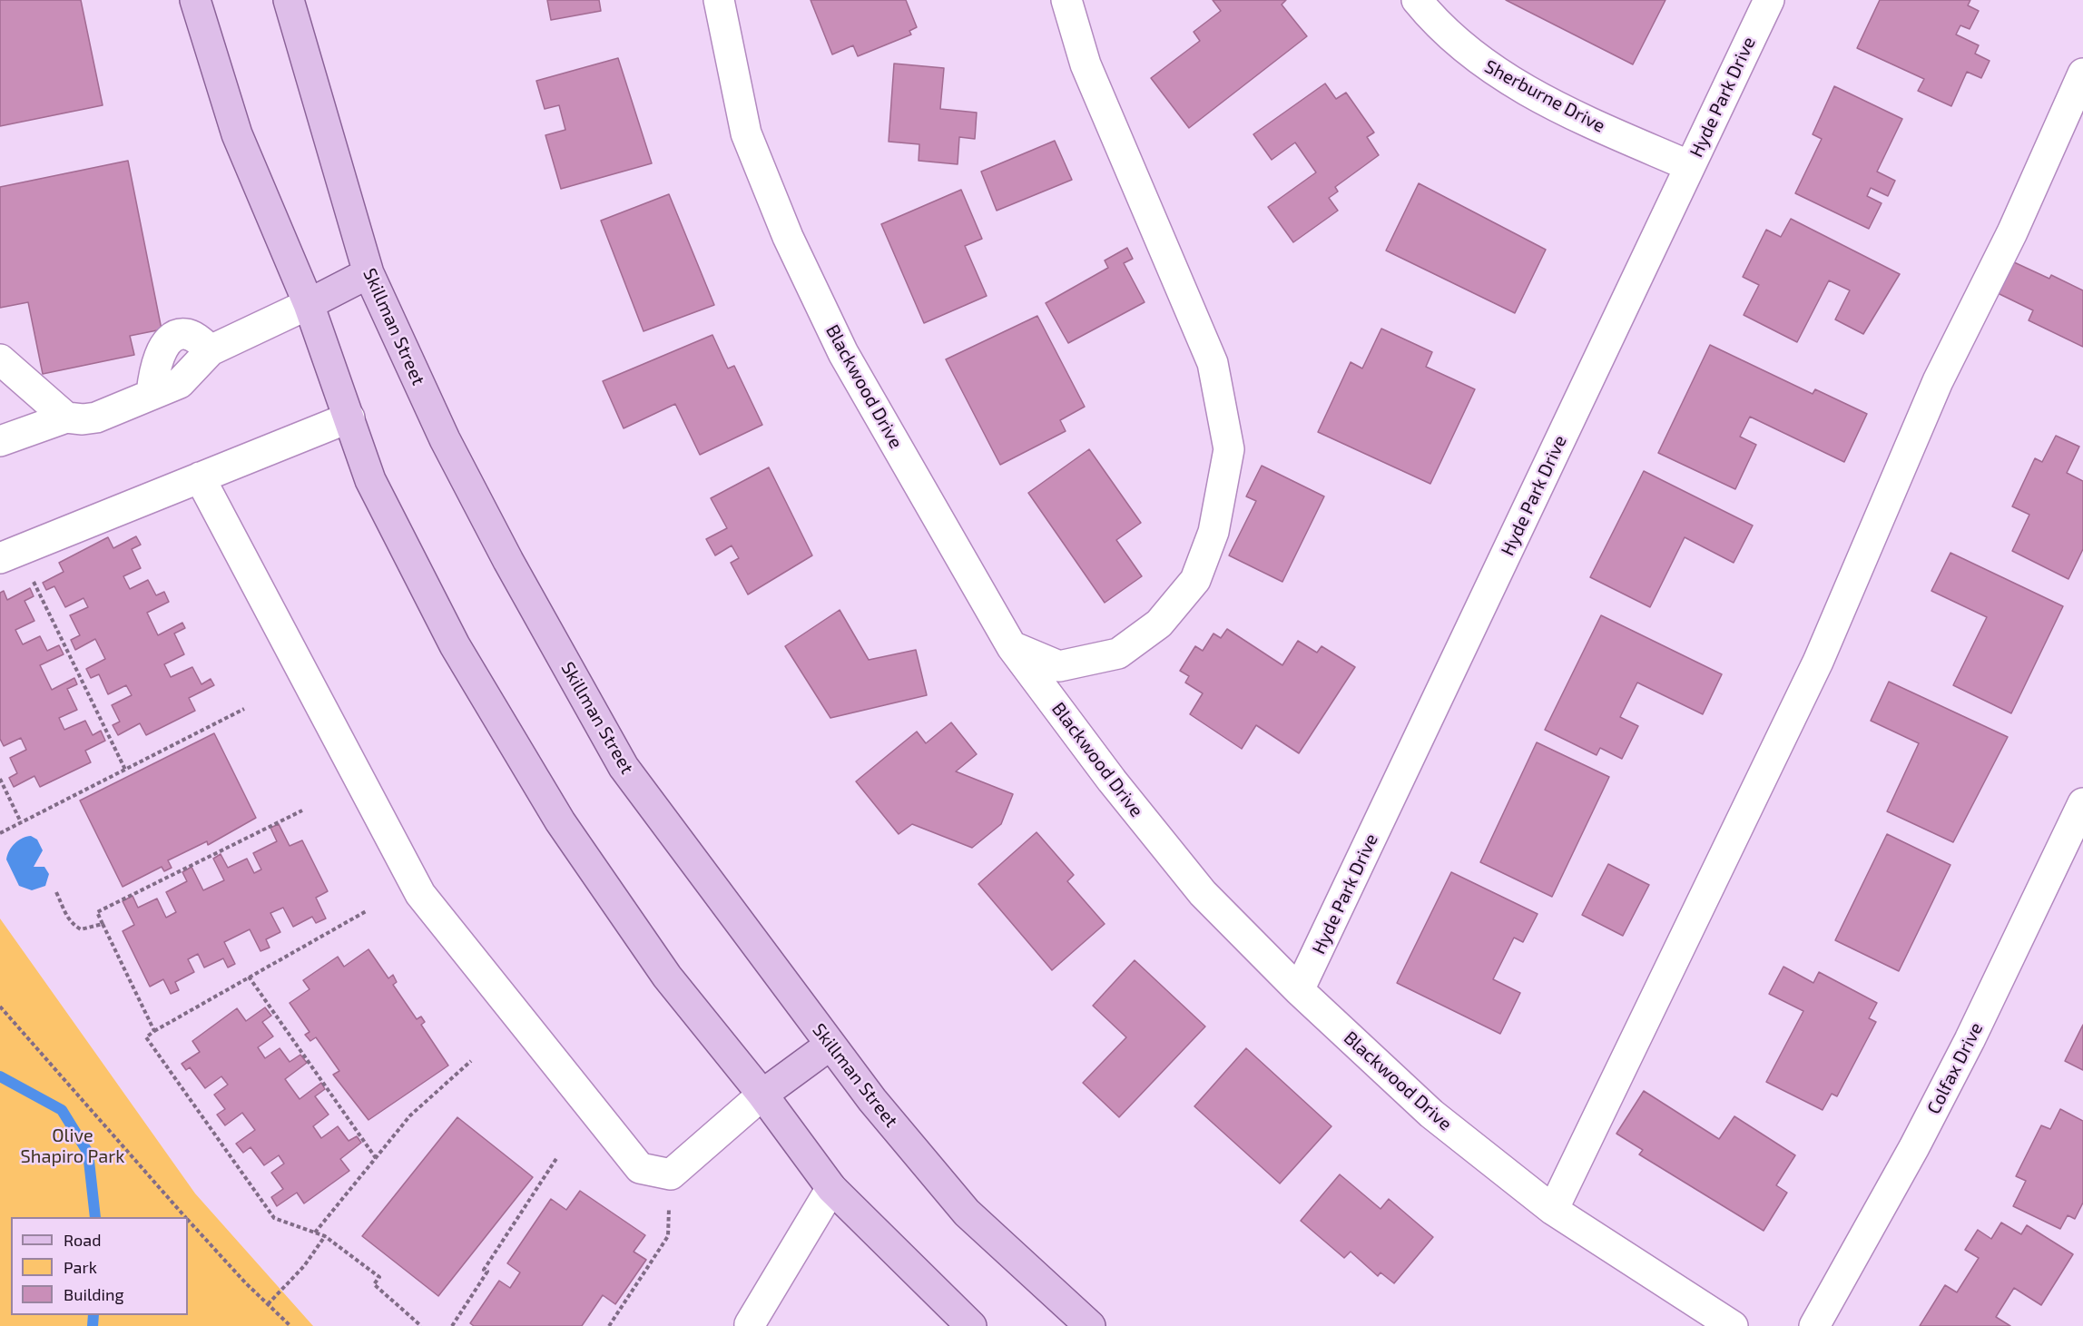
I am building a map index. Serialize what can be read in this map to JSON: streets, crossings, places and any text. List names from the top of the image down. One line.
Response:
{"streets":{"main road":["Skillman Street"],"street":["Sherburne Drive","Hyde Park Drive","Blackwood Drive","Colfax Drive"]},"crossings":[["Sherburne Drive","Hyde Park Drive"],["Hyde Park Drive","Blackwood Drive"]],"parks":["Olive Shapiro Park"],"legend":["Road","Park","Building"]}
